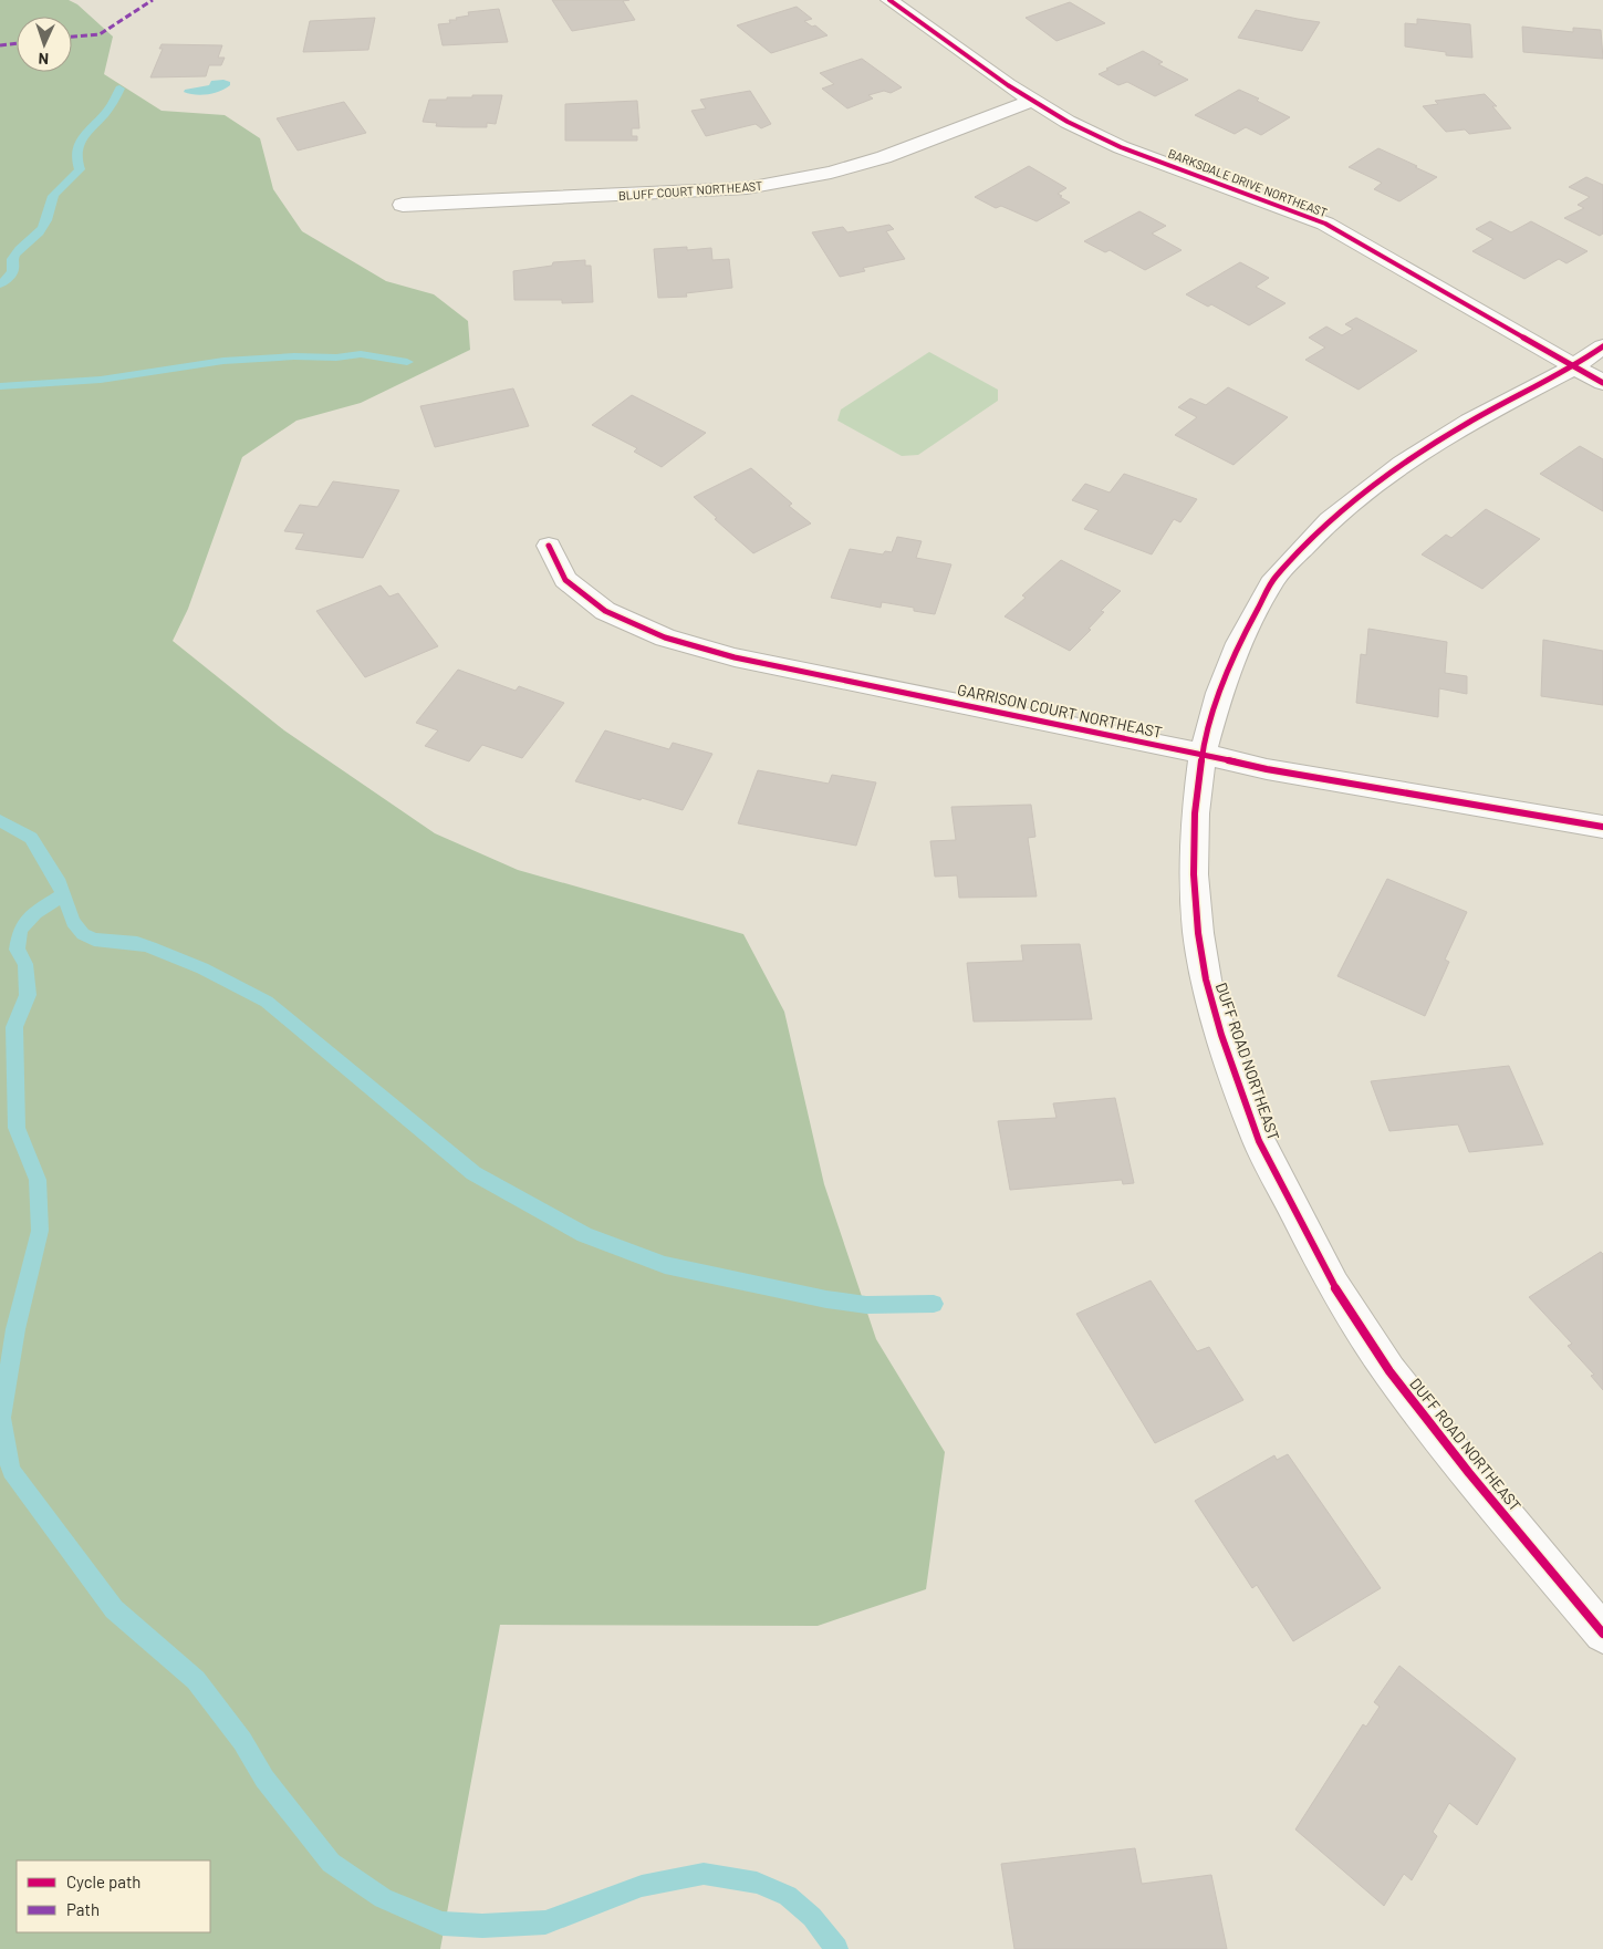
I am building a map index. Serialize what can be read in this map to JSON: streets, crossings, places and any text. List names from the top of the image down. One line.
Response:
{"streets":{"street":["BARKSDALE DRIVE NORTHEAST","BLUFF COURT NORTHEAST","GARRISON COURT NORTHEAST","DUFF ROAD NORTHEAST"]},"crossings":[["BARKSDALE DRIVE NORTHEAST","BLUFF COURT NORTHEAST"],["BARKSDALE DRIVE NORTHEAST","DUFF ROAD NORTHEAST"],["GARRISON COURT NORTHEAST","DUFF ROAD NORTHEAST"]],"legend":["Cycle path","Path"],"north":"bottom"}
